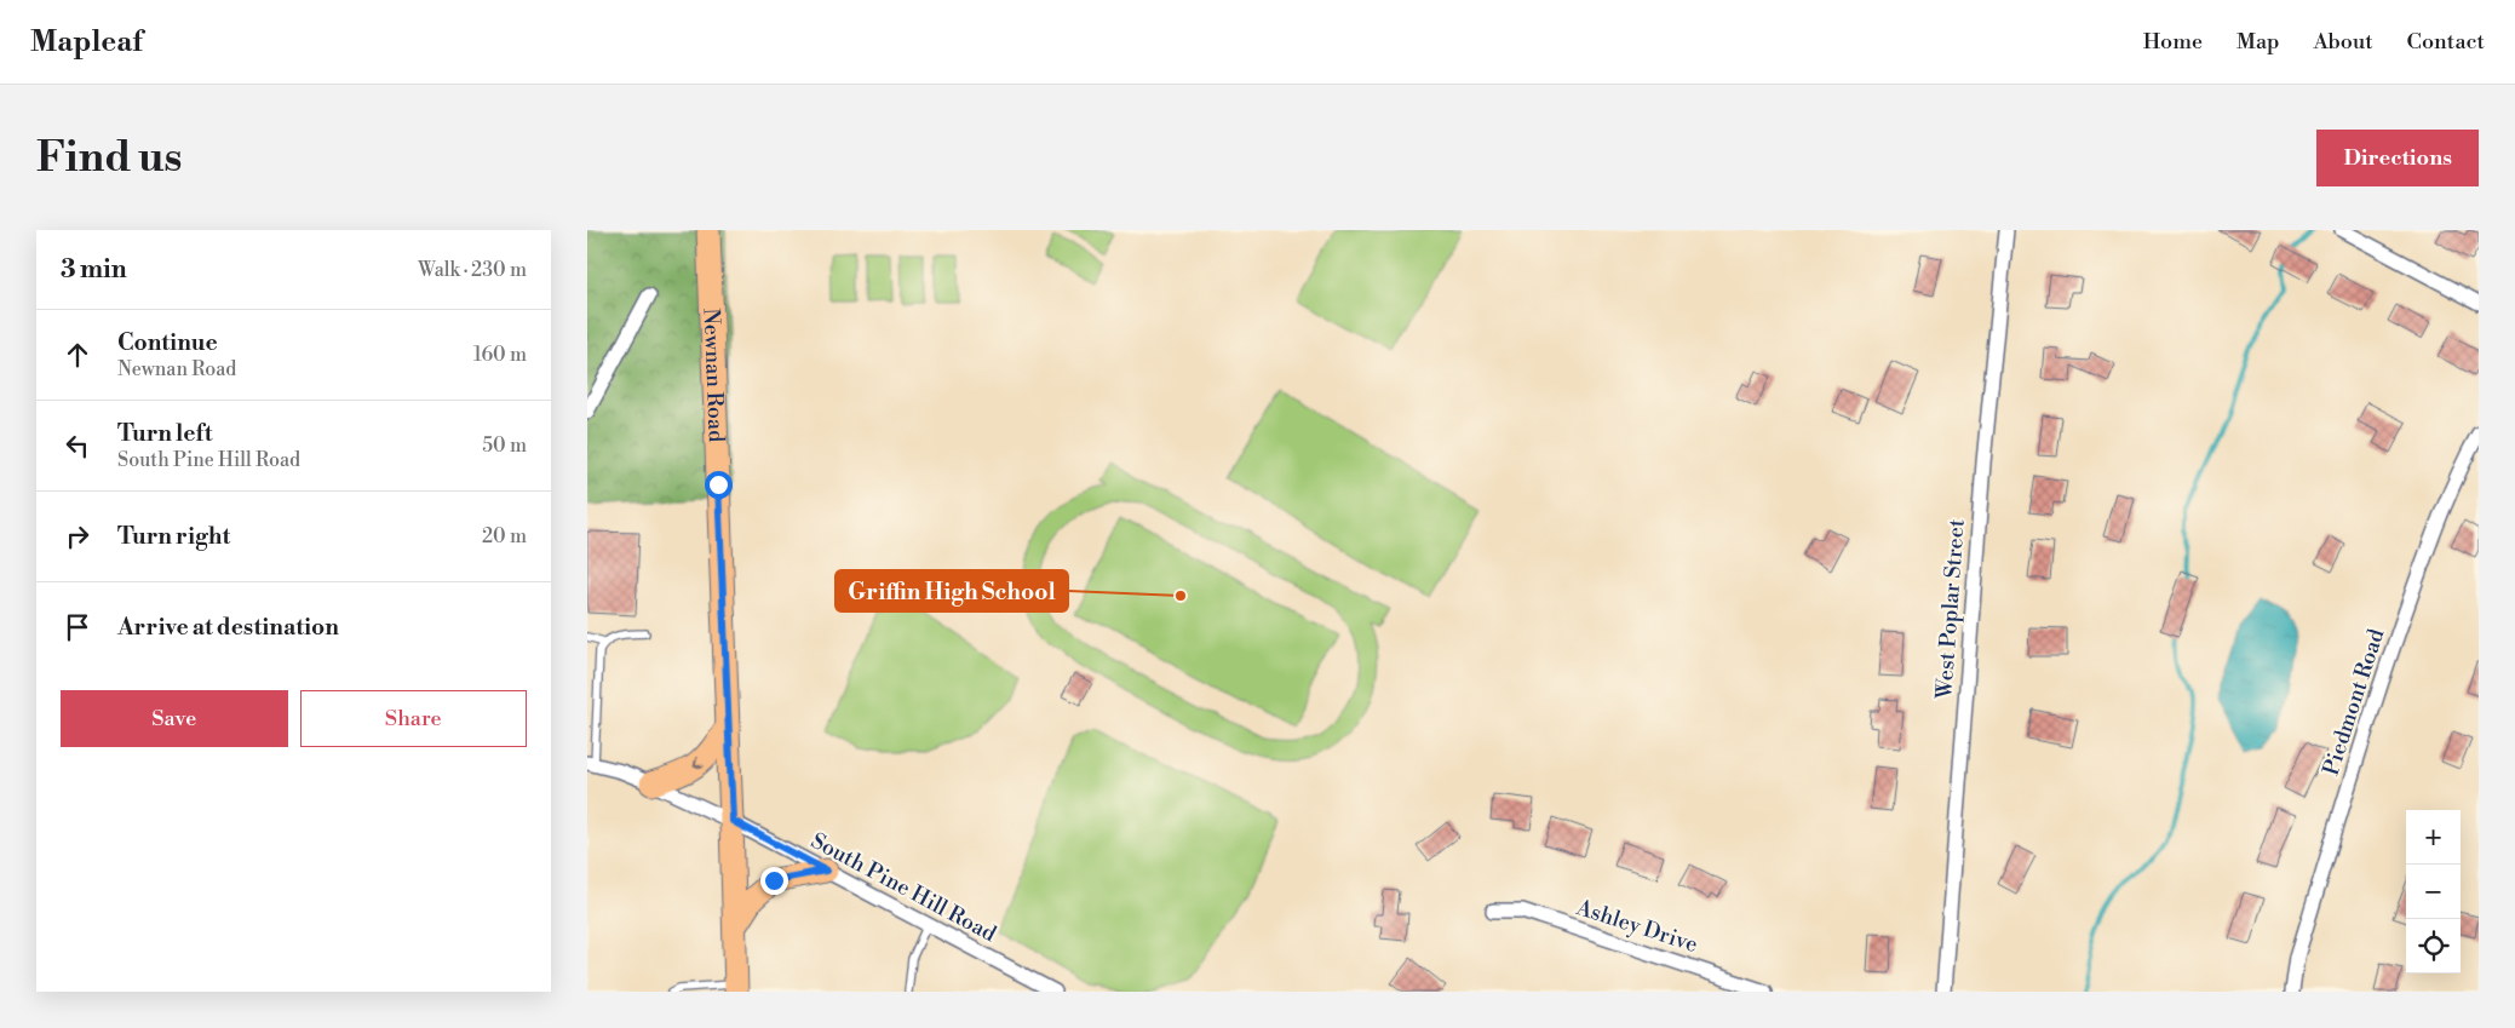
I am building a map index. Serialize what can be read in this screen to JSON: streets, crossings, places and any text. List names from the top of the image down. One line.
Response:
{"streets":{"main road":["Newnan Road"],"street":["West Poplar Street","Piedmont Road","South Pine Hill Road","Ashley Drive"]},"crossings":[["Newnan Road","South Pine Hill Road"]],"places":["Griffin High School"],"page":{"header":"Mapleaf","nav":["Home","Map","About","Contact"],"buttons":["Directions",["Save","Share"]],"title":"Find us","heading":["3 min","Walk · 230 m"],"list":[["Continue","Newnan Road","160 m"],["Turn left","South Pine Hill Road","50 m"],["Turn right","20 m"],"Arrive at destination"],"map_buttons":["+","−"]}}
